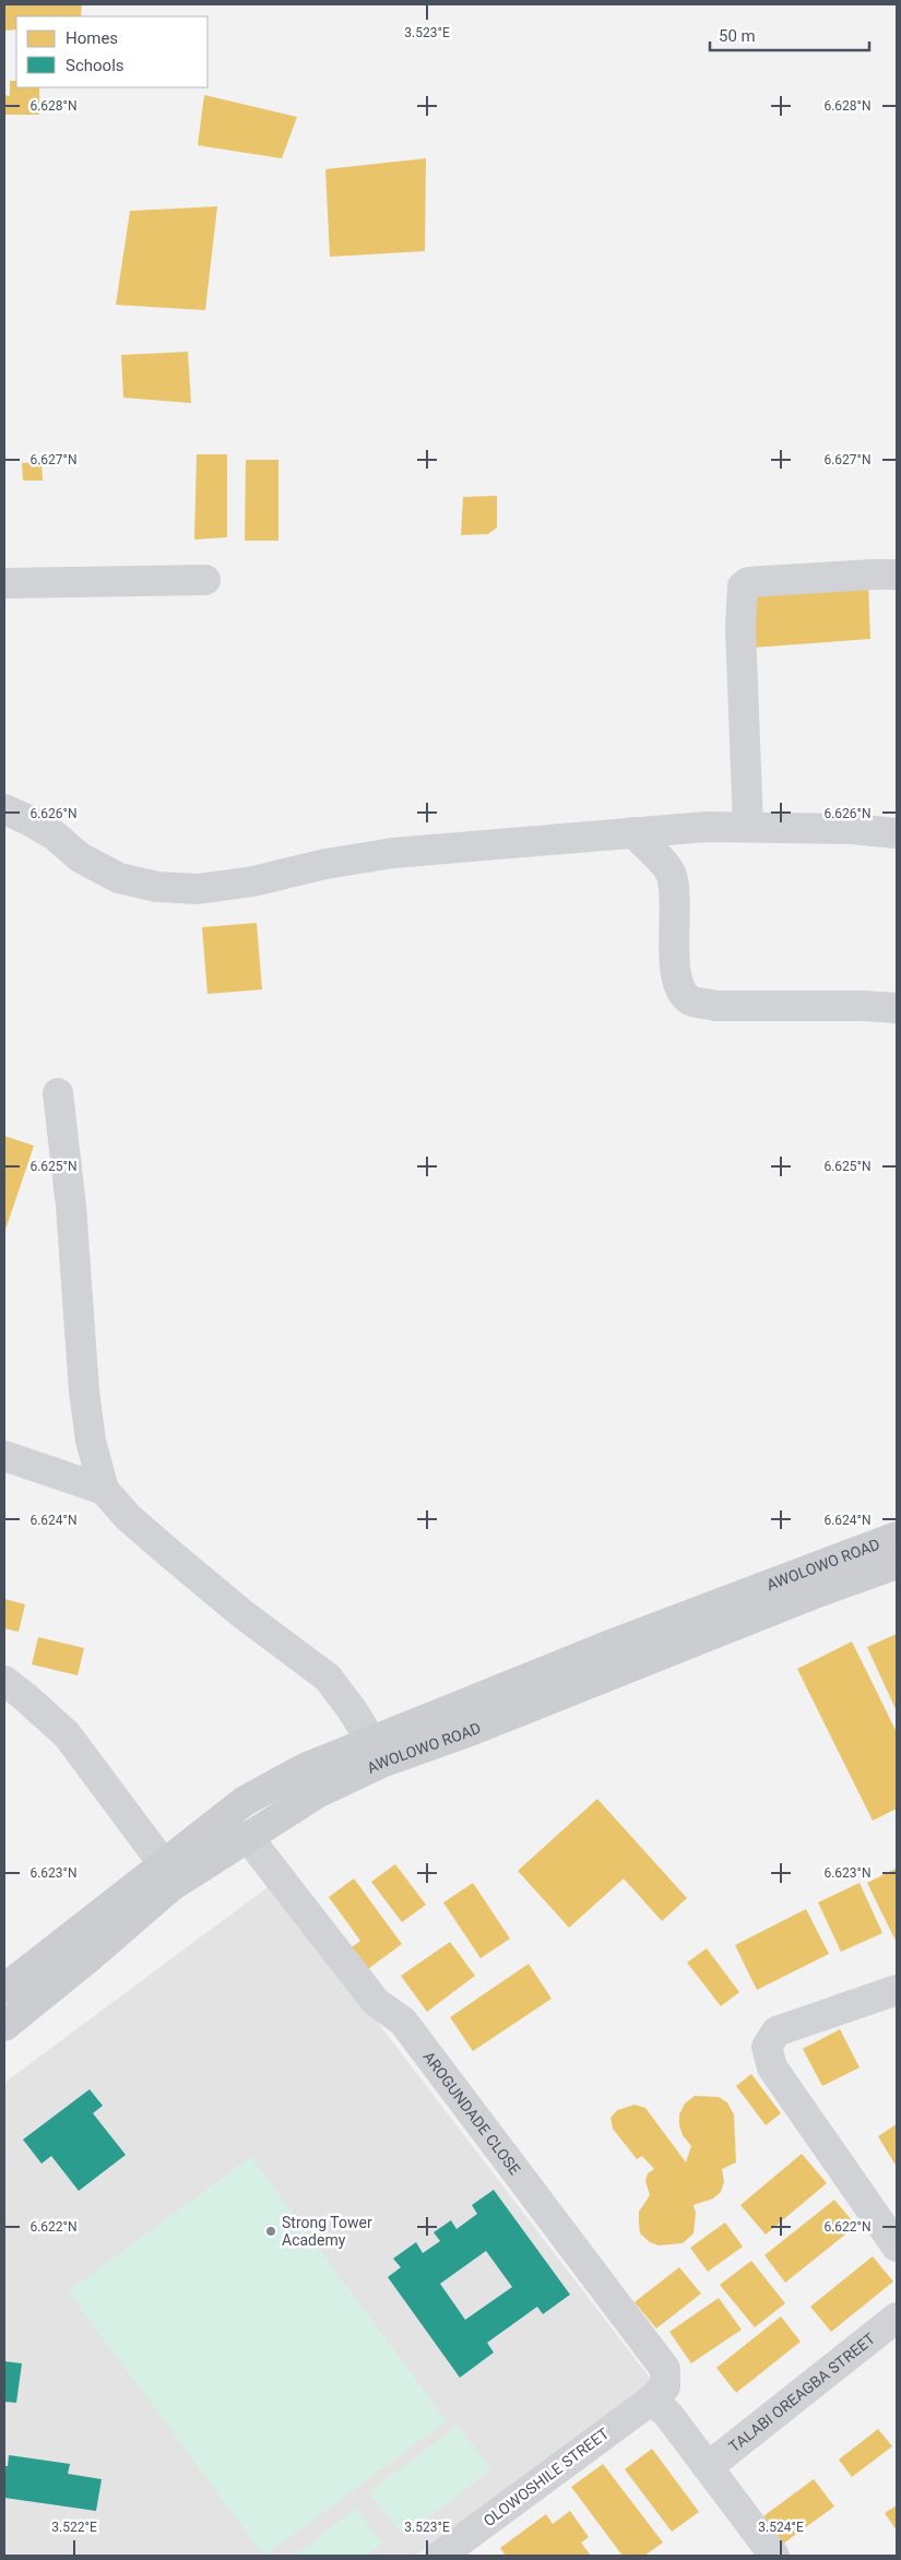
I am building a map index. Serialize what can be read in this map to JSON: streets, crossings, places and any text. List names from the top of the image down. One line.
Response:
{"streets":{"main road":["AWOLOWO ROAD"],"street":["AROGUNDADE CLOSE","TALABI OREAGBA STREET","OLOWOSHILE STREET"]},"crossings":[["AWOLOWO ROAD","AROGUNDADE CLOSE"],["AROGUNDADE CLOSE","OLOWOSHILE STREET"]],"places":["Strong Tower Academy"],"legend":["Homes","Schools"],"scale_bar":"50 m","coordinates":["3.523°E","6.628°N","6.627°N","6.626°N","6.625°N","6.624°N","6.623°N","6.622°N","3.522°E","3.524°E"]}
